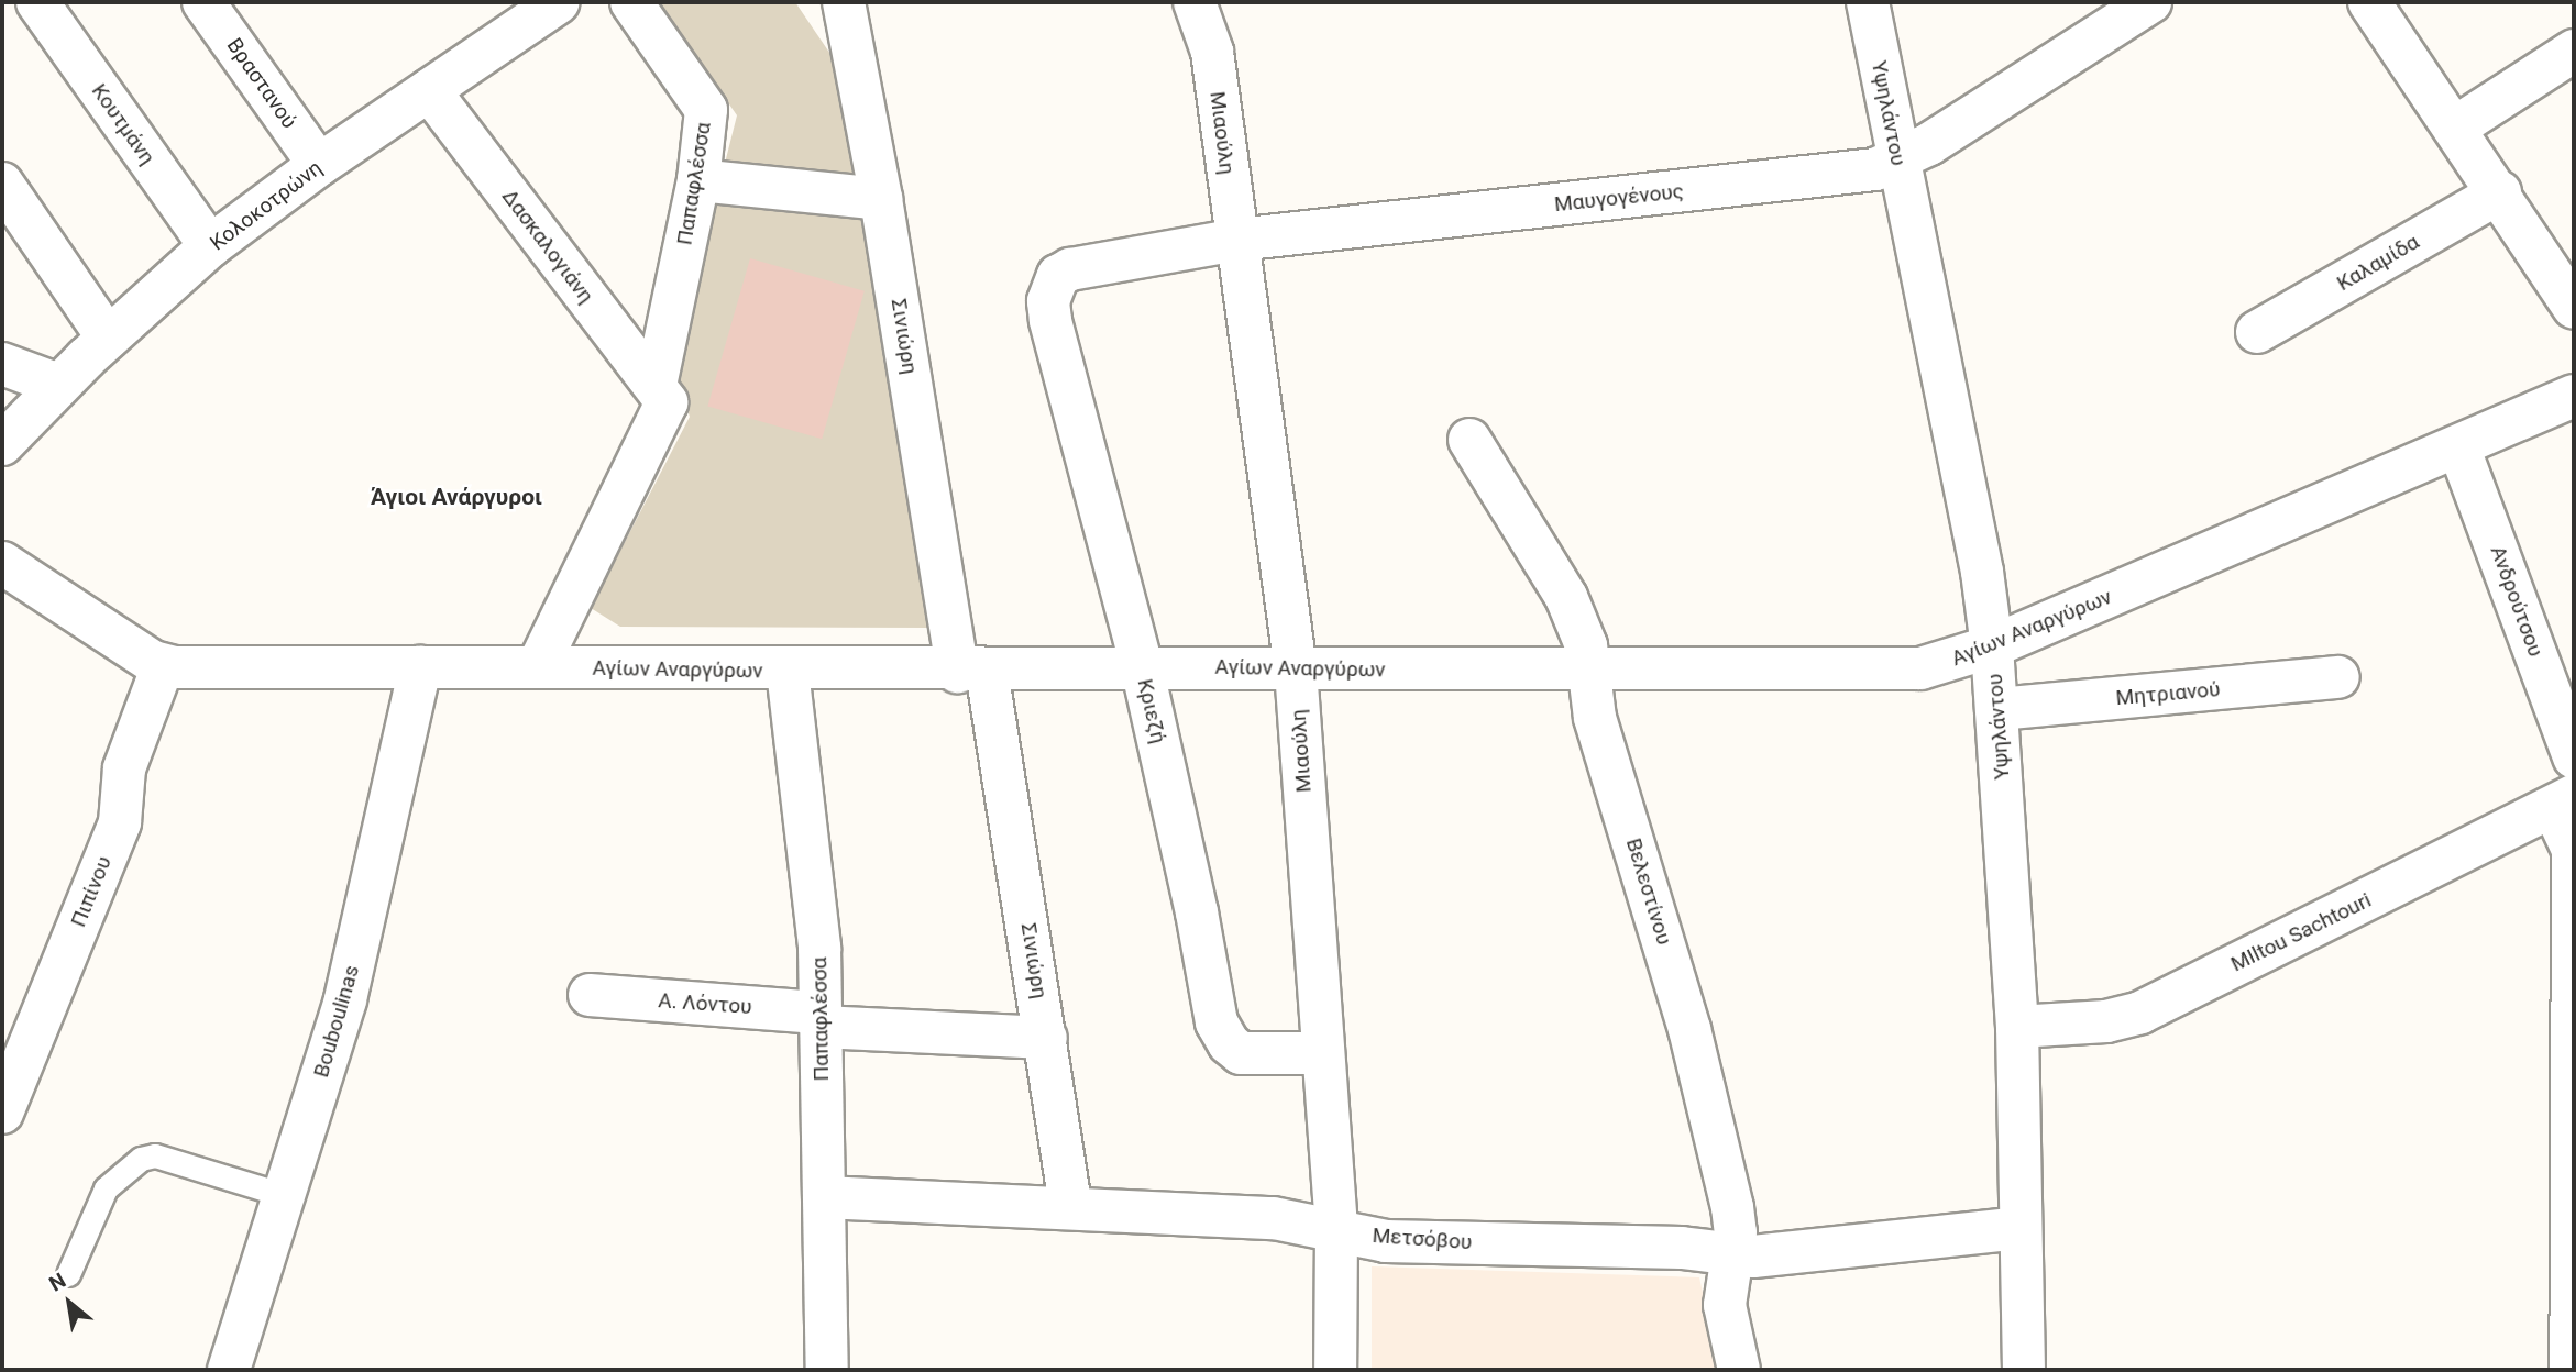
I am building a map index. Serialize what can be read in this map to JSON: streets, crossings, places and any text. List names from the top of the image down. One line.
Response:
{"streets":{"street":["Βραστανού","Υψηλάντου","Κουτμάνη","Μιαούλη","Παπαφλέσσα","Μαυγογένους","Κολοκοτρώνη","Δασκαλογιάνη","Καλαμίδα","Σινιώρη","Ανδρούτσου","Αγίων Αναργύρων","Μητριανού","Κριεζή","Πιπίνου","Βελεστίνου","MIltou Sachtouri","Α. Λόντου","Bouboulinas","Μετσόβου"]},"crossings":[["Βραστανού","Κολοκοτρώνη"],["Υψηλάντου","Μαυγογένους"],["Υψηλάντου","Αγίων Αναργύρων"],["Υψηλάντου","Μητριανού"],["Υψηλάντου","MIltou Sachtouri"],["Υψηλάντου","Μετσόβου"],["Κουτμάνη","Κολοκοτρώνη"],["Μιαούλη","Μαυγογένους"],["Μιαούλη","Αγίων Αναργύρων"],["Μιαούλη","Κριεζή"],["Μιαούλη","Μετσόβου"],["Παπαφλέσσα","Δασκαλογιάνη"],["Παπαφλέσσα","Αγίων Αναργύρων"],["Παπαφλέσσα","Α. Λόντου"],["Παπαφλέσσα","Μετσόβου"],["Μαυγογένους","Κριεζή"],["Κολοκοτρώνη","Δασκαλογιάνη"],["Σινιώρη","Αγίων Αναργύρων"],["Σινιώρη","Α. Λόντου"],["Σινιώρη","Μετσόβου"],["Ανδρούτσου","Αγίων Αναργύρων"],["Αγίων Αναργύρων","Κριεζή"],["Αγίων Αναργύρων","Πιπίνου"],["Αγίων Αναργύρων","Βελεστίνου"],["Αγίων Αναργύρων","Bouboulinas"],["Βελεστίνου","Μετσόβου"]],"districts":["Άγιοι Ανάργυροι"],"north":"top left"}
